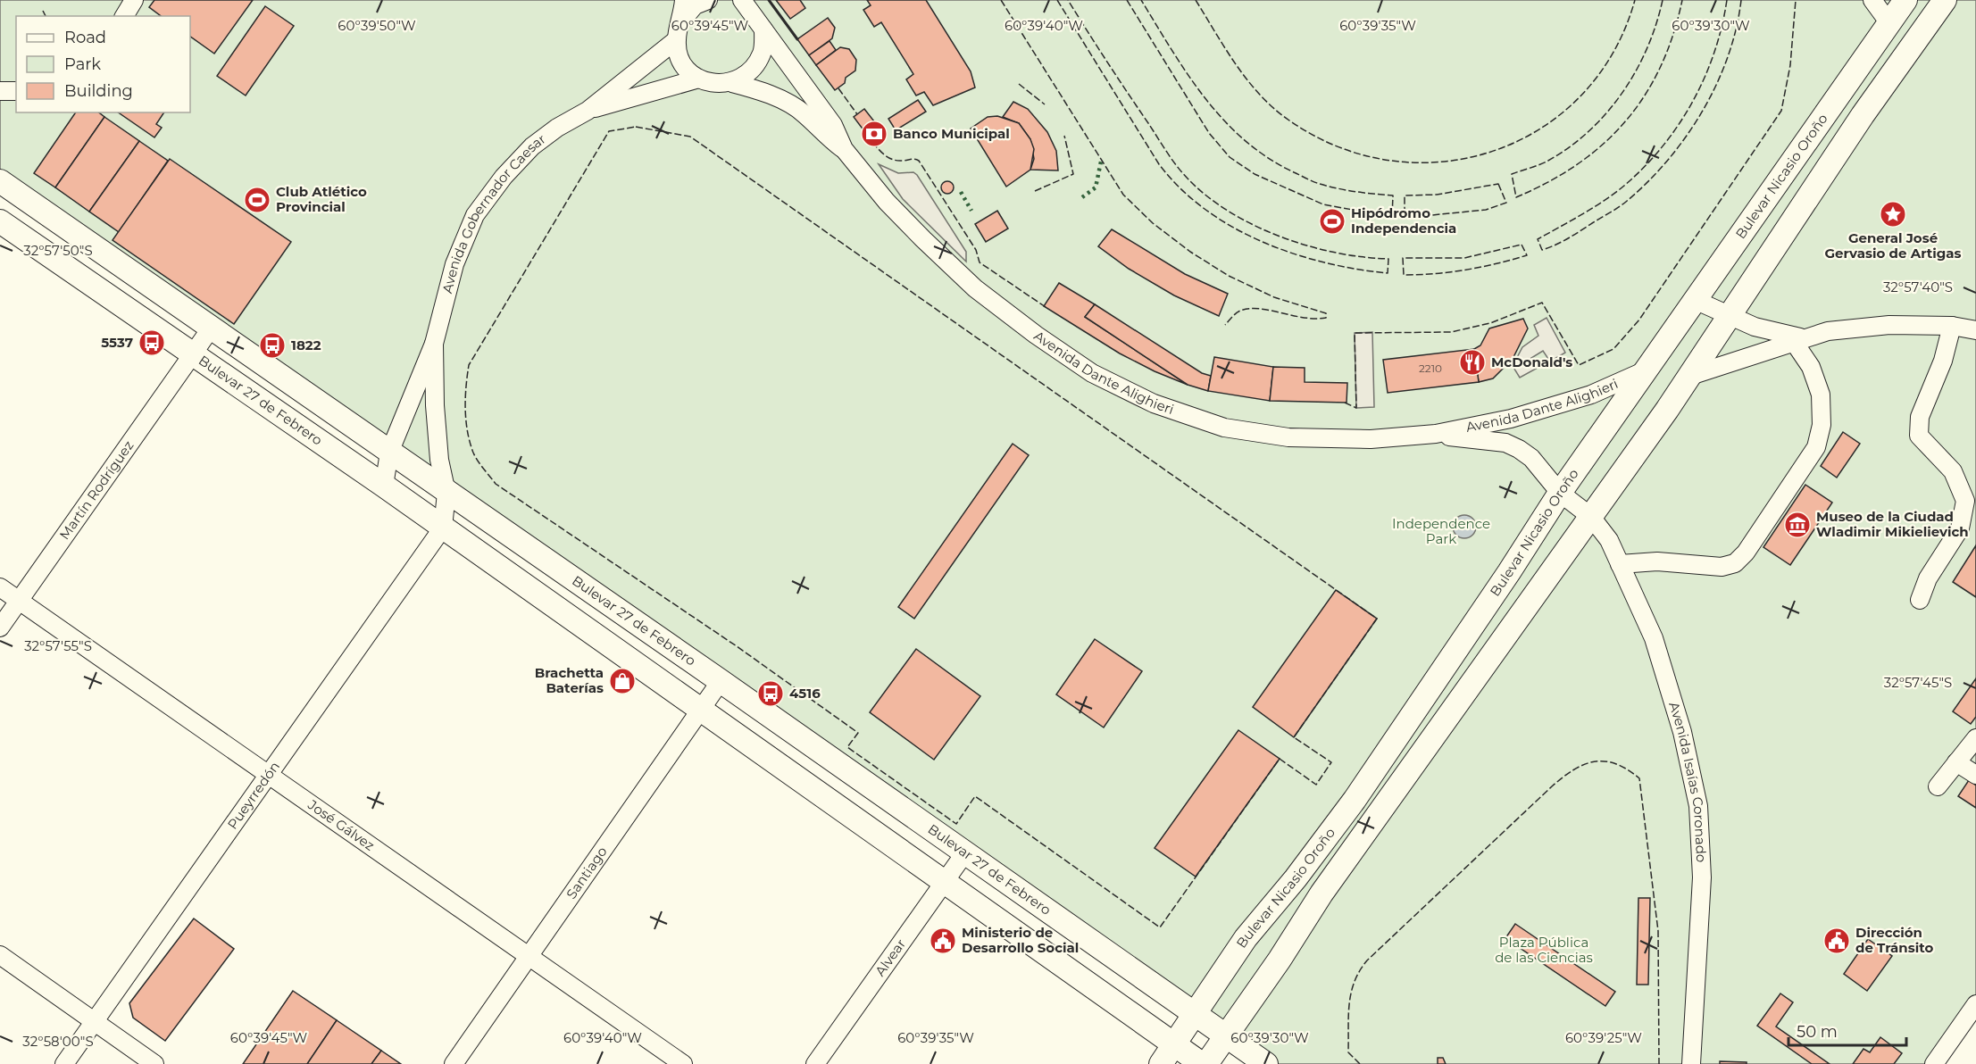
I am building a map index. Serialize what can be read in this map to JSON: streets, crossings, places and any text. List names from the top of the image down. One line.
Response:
{"streets":{"main road":["Bulevar Nicasio Oroño","Bulevar 27 de Febrero"],"street":["Avenida Gobernador Caesar","Avenida Dante Alighieri","Martín Rodríguez","Avenida Isaías Coronado","Pueyrredón","José Gálvez","Santiago","Alvear"]},"crossings":[["Bulevar Nicasio Oroño","Avenida Dante Alighieri"],["Bulevar Nicasio Oroño","Bulevar 27 de Febrero"],["Avenida Gobernador Caesar","Avenida Dante Alighieri"],["Avenida Gobernador Caesar","Bulevar 27 de Febrero"],["Avenida Gobernador Caesar","Pueyrredón"],["Avenida Dante Alighieri","Avenida Isaías Coronado"],["Bulevar 27 de Febrero","Martín Rodríguez"],["Bulevar 27 de Febrero","Pueyrredón"],["Bulevar 27 de Febrero","Santiago"],["Bulevar 27 de Febrero","Alvear"],["Martín Rodríguez","José Gálvez"],["Pueyrredón","José Gálvez"],["José Gálvez","Santiago"]],"parks":["Independence Park","Plaza Pública de las Ciencias"],"places":{"bank":["Banco Municipal"],"sports":["Club Atlético Provincial","Hipódromo Independencia"],"place":["General José Gervasio de Artigas"],"bus stop":["5537","1822","4516"],"restaurant":["McDonald's"],"museum":["Museo de la Ciudad Wladimir Mikielievich"],"shop":["Brachetta Baterías"],"public building":["Ministerio de Desarrollo Social","Dirección de Tránsito"]},"house_numbers":["2210"],"legend":["Road","Park","Building"],"scale_bar":"50 m","coordinates":["60°39'50\"W","60°39'45\"W","60°39'40\"W","60°39'35\"W","60°39'30\"W","32°57'50\"S","32°57'40\"S","32°57'55\"S","32°57'45\"S","60°39'25\"W","32°58'00\"S"]}
